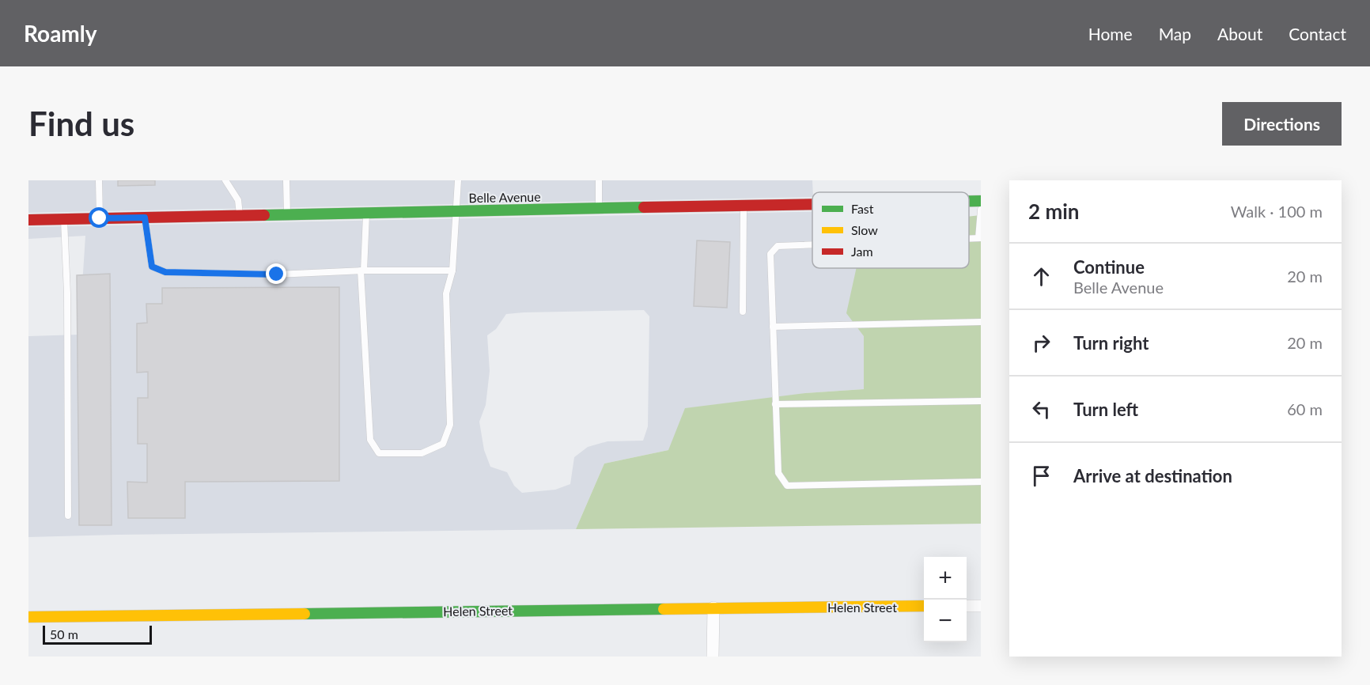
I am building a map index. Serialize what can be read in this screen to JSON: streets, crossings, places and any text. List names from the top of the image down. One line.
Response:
{"streets":{"street":["Belle Avenue","Helen Street"]},"legend":["Fast","Slow","Jam"],"scale_bar":"50 m","page":{"header":"Roamly","nav":["Home","Map","About","Contact"],"buttons":"Directions","title":"Find us","heading":["2 min","Walk · 100 m"],"list":[["Continue","Belle Avenue","20 m"],["Turn right","20 m"],["Turn left","60 m"],"Arrive at destination"],"map_buttons":["+","−"],"scale":"50 m"}}
